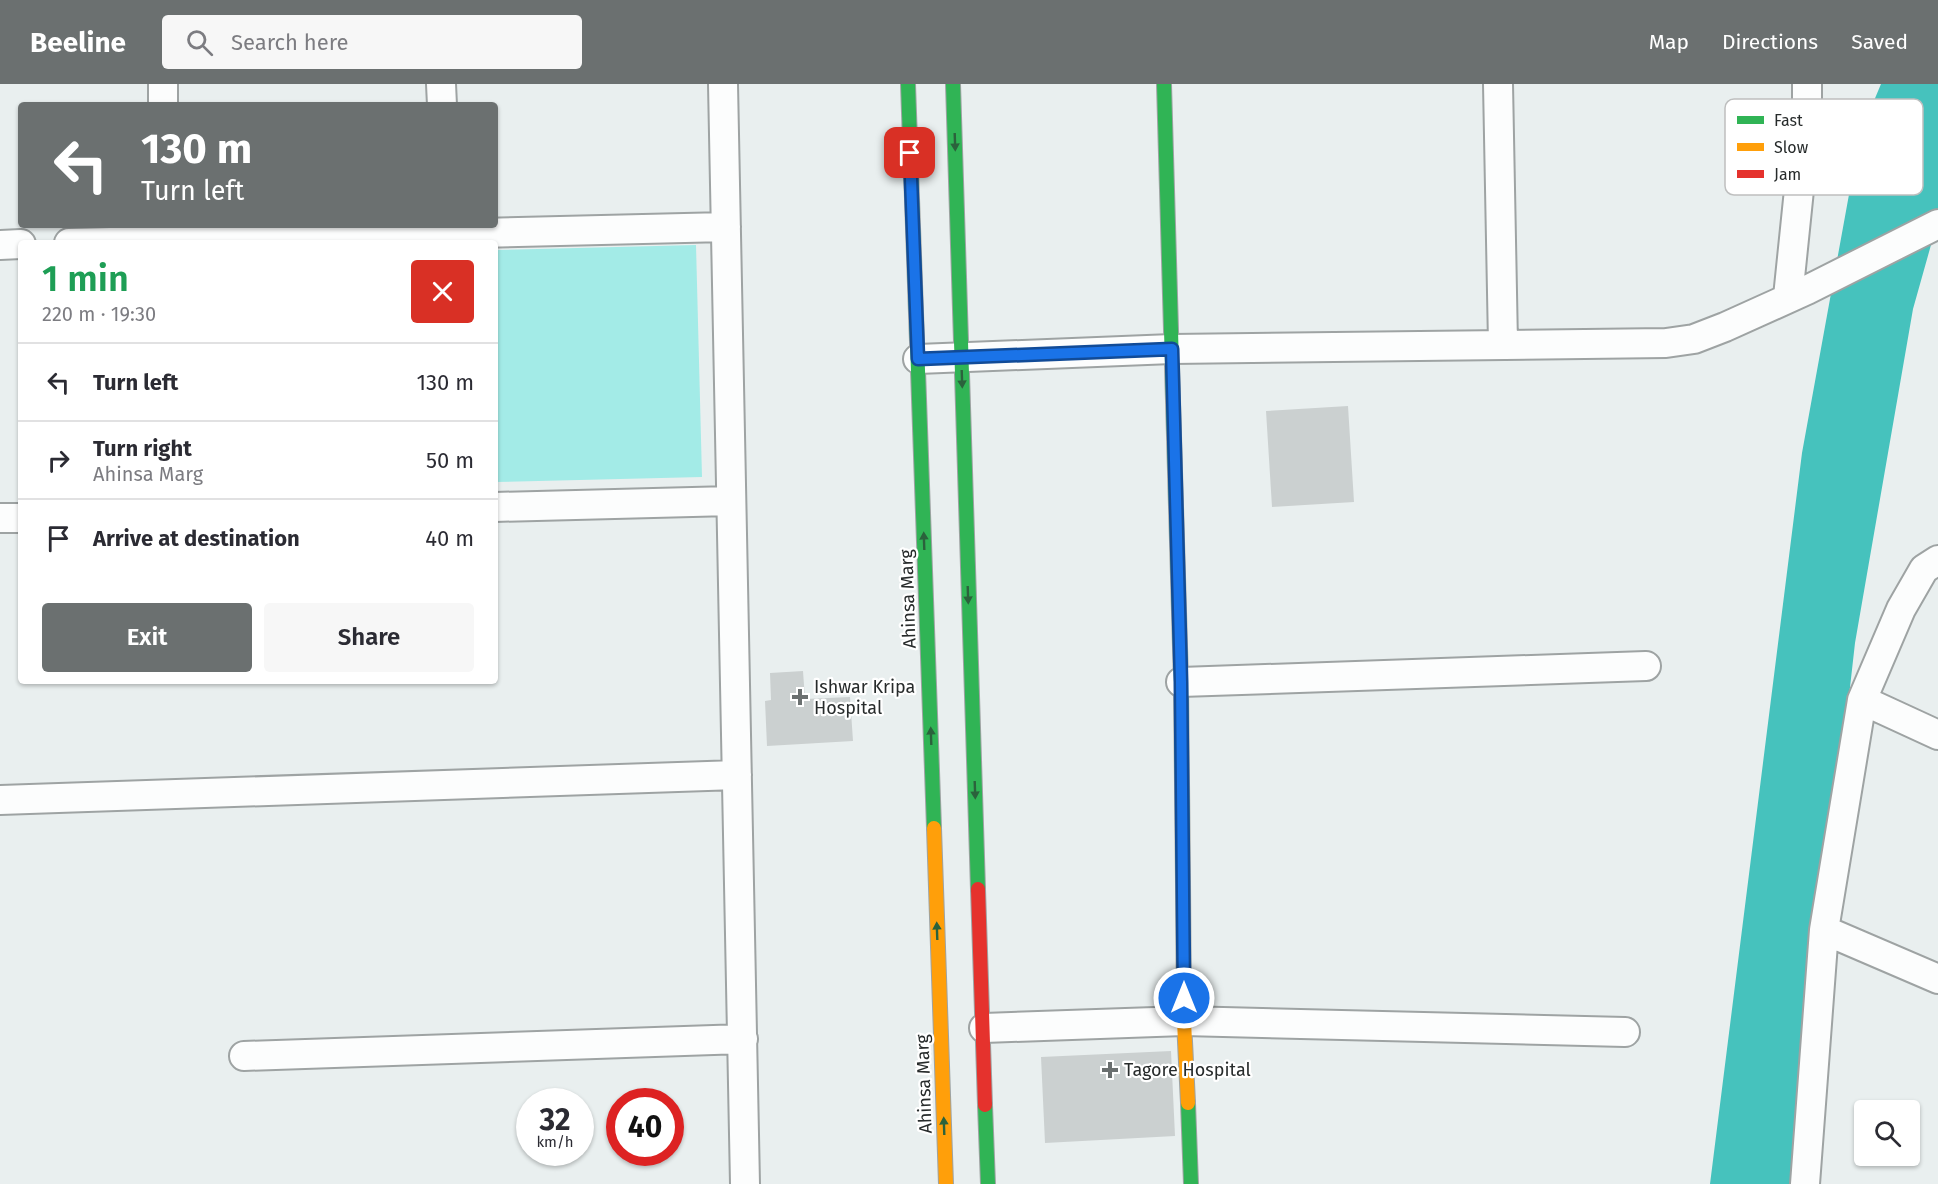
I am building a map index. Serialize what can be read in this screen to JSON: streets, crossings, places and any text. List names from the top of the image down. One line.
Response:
{"streets":{"main road":["Ahinsa Marg"]},"places":{"health":["Ishwar Kripa Hospital","Tagore Hospital"]},"legend":["Fast","Slow","Jam"],"page":{"header":"Beeline","search":"Search here","nav":["Map","Directions","Saved"],"turn":["130 m","Turn left"],"heading":["1 min","220 m · 19:30"],"list":[{"name":"Turn left","value":"130 m"},{"name":"Turn right","note":"Ahinsa Marg","value":"50 m"},{"name":"Arrive at destination","value":"40 m"}],"buttons":["Exit","Share"],"speed":"32 km/h","limit":"40"}}
